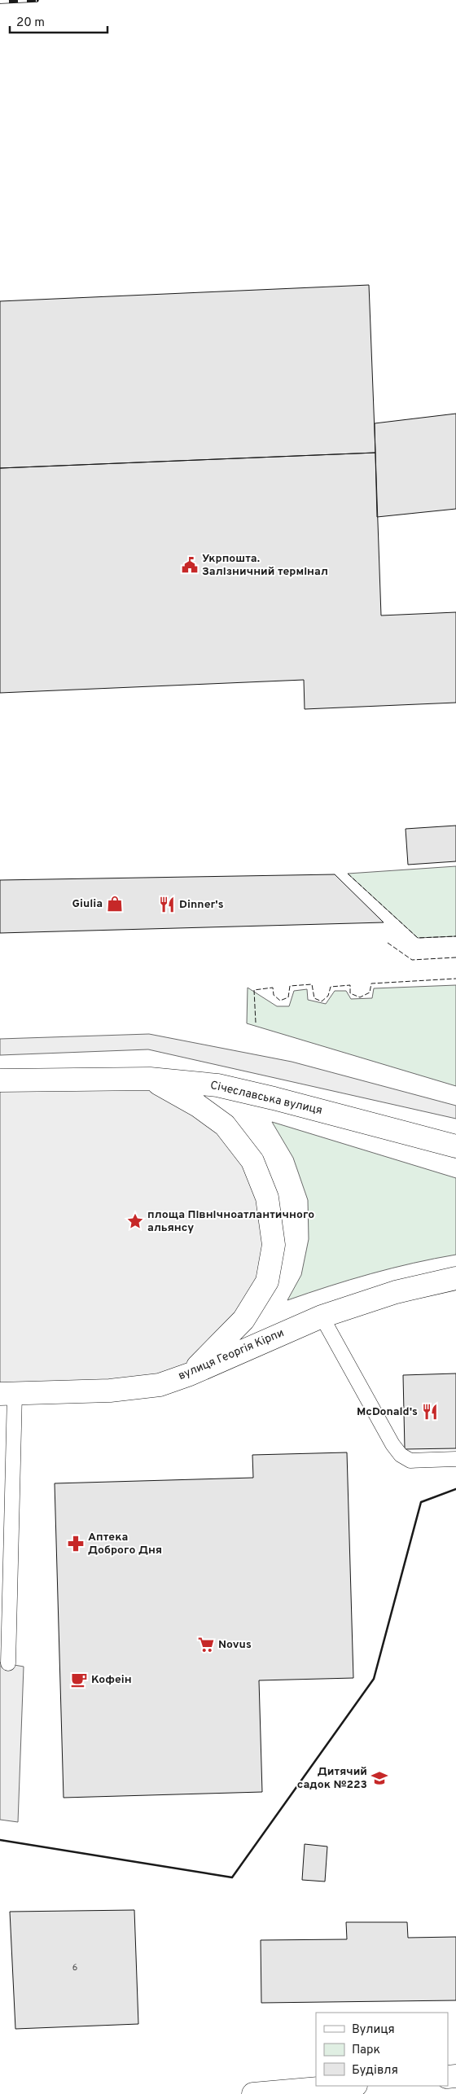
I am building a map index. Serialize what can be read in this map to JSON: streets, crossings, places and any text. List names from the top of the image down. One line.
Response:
{"streets":{"street":["Січеславська вулиця","вулиця Георгія Кірпи"]},"places":{"public building":["Укрпошта. Залізничний термінал"],"shop":["Giulia"],"restaurant":["Dinner's","McDonald's"],"place":["площа Північноатлантичного альянсу"],"pharmacy":["Аптека Доброго Дня"],"supermarket":["Novus"],"cafe":["Кофеiн"],"school or university":["Дитячий садок №223"]},"house_numbers":["6"],"legend":["Вулиця","Парк","Будівля"],"scale_bar":"20 m"}
